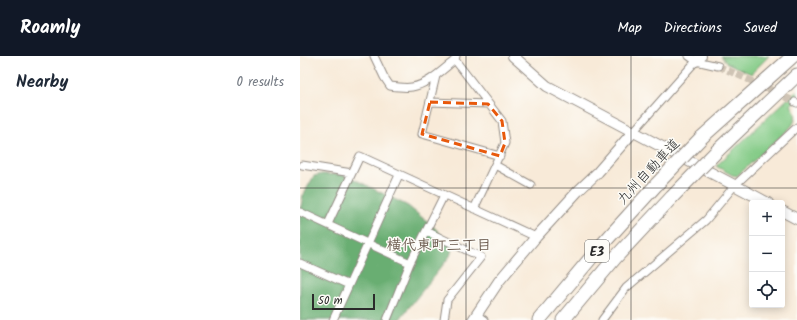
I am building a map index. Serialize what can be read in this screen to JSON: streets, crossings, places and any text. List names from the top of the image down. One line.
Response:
{"streets":{"highway":["九州自動車道","E3"]},"districts":["横代東町三丁目"],"scale_bar":"50 m","page":{"header":"Roamly","nav":["Map","Directions","Saved"],"heading":["Nearby","0 results"],"map_buttons":["+","−"],"scale":"50 m"}}
